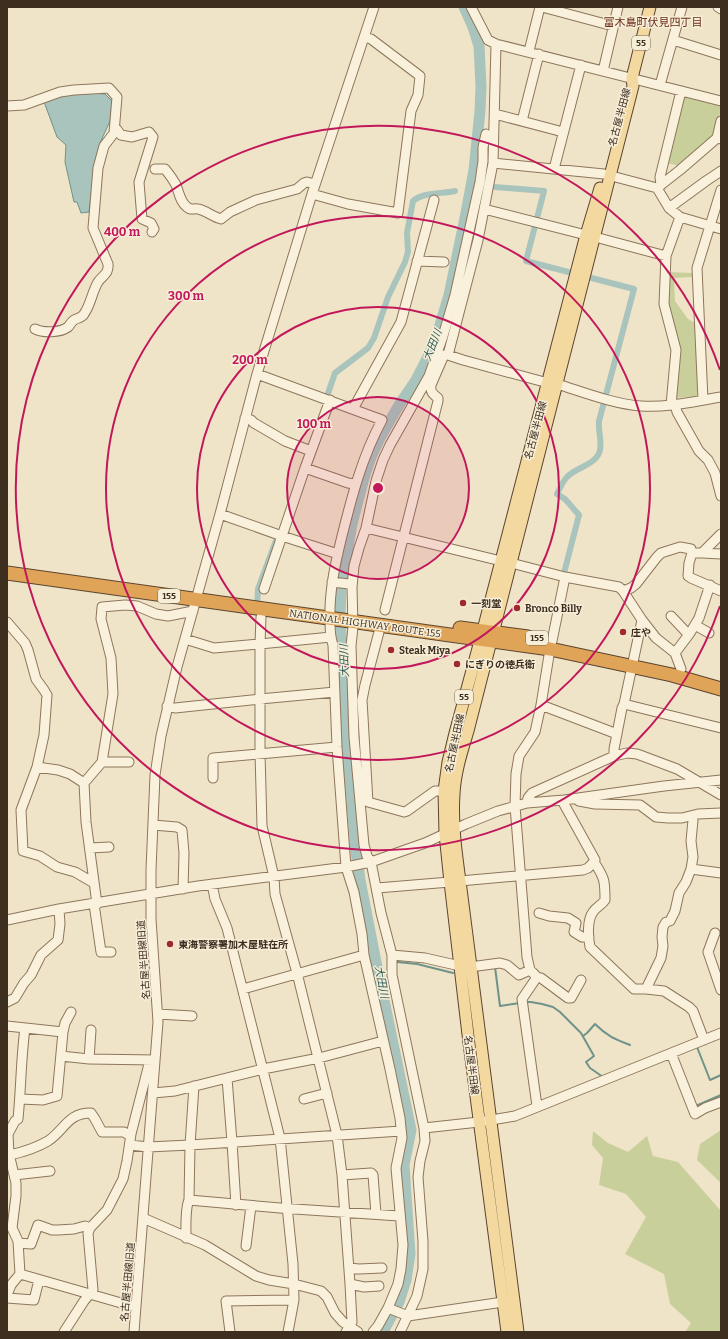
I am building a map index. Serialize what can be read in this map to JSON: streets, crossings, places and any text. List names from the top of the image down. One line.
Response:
{"streets":{"highway":["155","NATIONAL HIGHWAY ROUTE 155"],"main road":["55","名古屋半田線"],"street":["名古屋半田線旧道"]},"crossings":[["名古屋半田線","NATIONAL HIGHWAY ROUTE 155"],["NATIONAL HIGHWAY ROUTE 155","名古屋半田線旧道"]],"districts":["富木島町伏見四丁目"],"water":["大田川"],"places":["一刻堂","Bronco Billy","庄や","Steak Miya","にぎりの徳兵衛","東海警察署加木屋駐在所"],"rings":["400 m","300 m","200 m","100 m"]}
